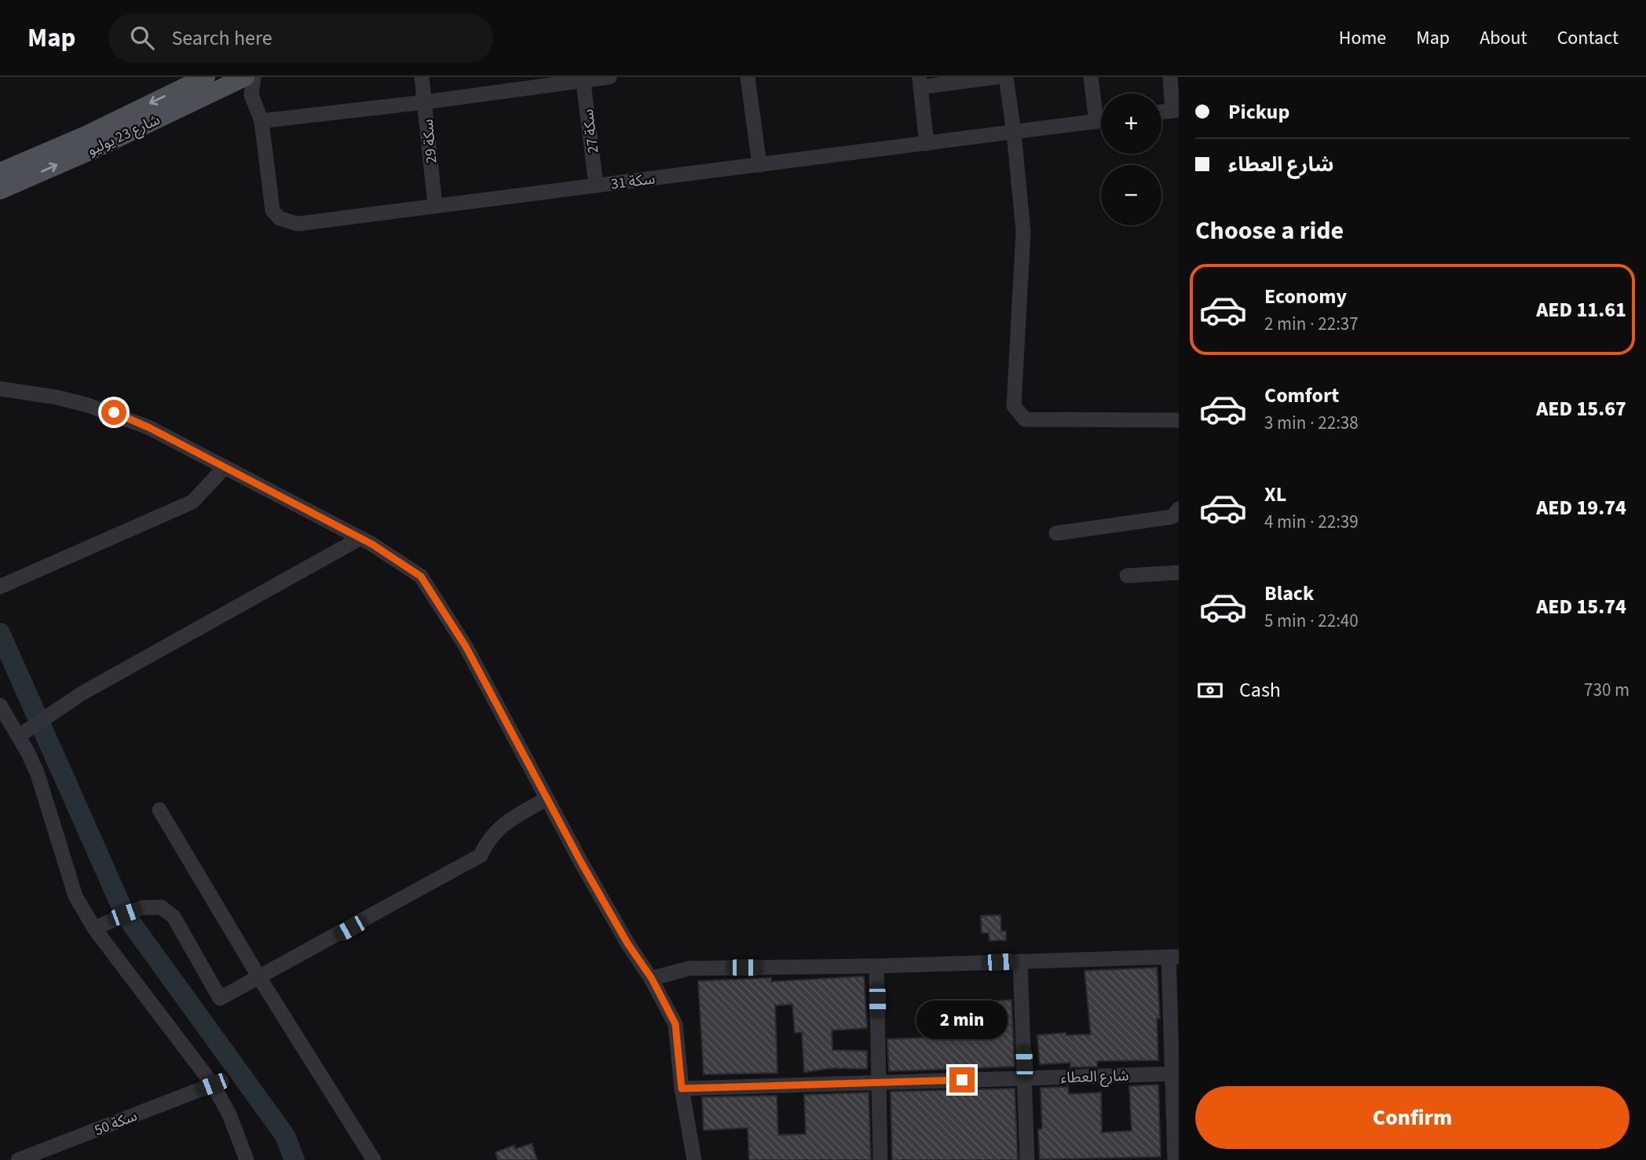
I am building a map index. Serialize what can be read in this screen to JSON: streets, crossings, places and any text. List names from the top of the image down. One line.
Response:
{"streets":{"main road":["شارع 23 يوليو"],"street":["سكة 27","سكة 29","سكة 31","شارع العطاء","سكة 50"]},"crossings":[["سكة 27","سكة 31"],["سكة 29","سكة 31"]],"page":{"header":"Map","search":"Search here","nav":["Home","Map","About","Contact"],"banner":["Pickup","شارع العطاء"],"map_buttons":["+","−"],"heading":"Choose a ride","list":[{"name":"Economy","note":"2 min · 22:37","value":"AED 11.61"},{"name":"Comfort","note":"3 min · 22:38","value":"AED 15.67"},{"name":"XL","note":"4 min · 22:39","value":"AED 19.74"},{"name":"Black","note":"5 min · 22:40","value":"AED 15.74"}],"pay":["Cash","730 m"],"bubble":"2 min","buttons":"Confirm"}}
